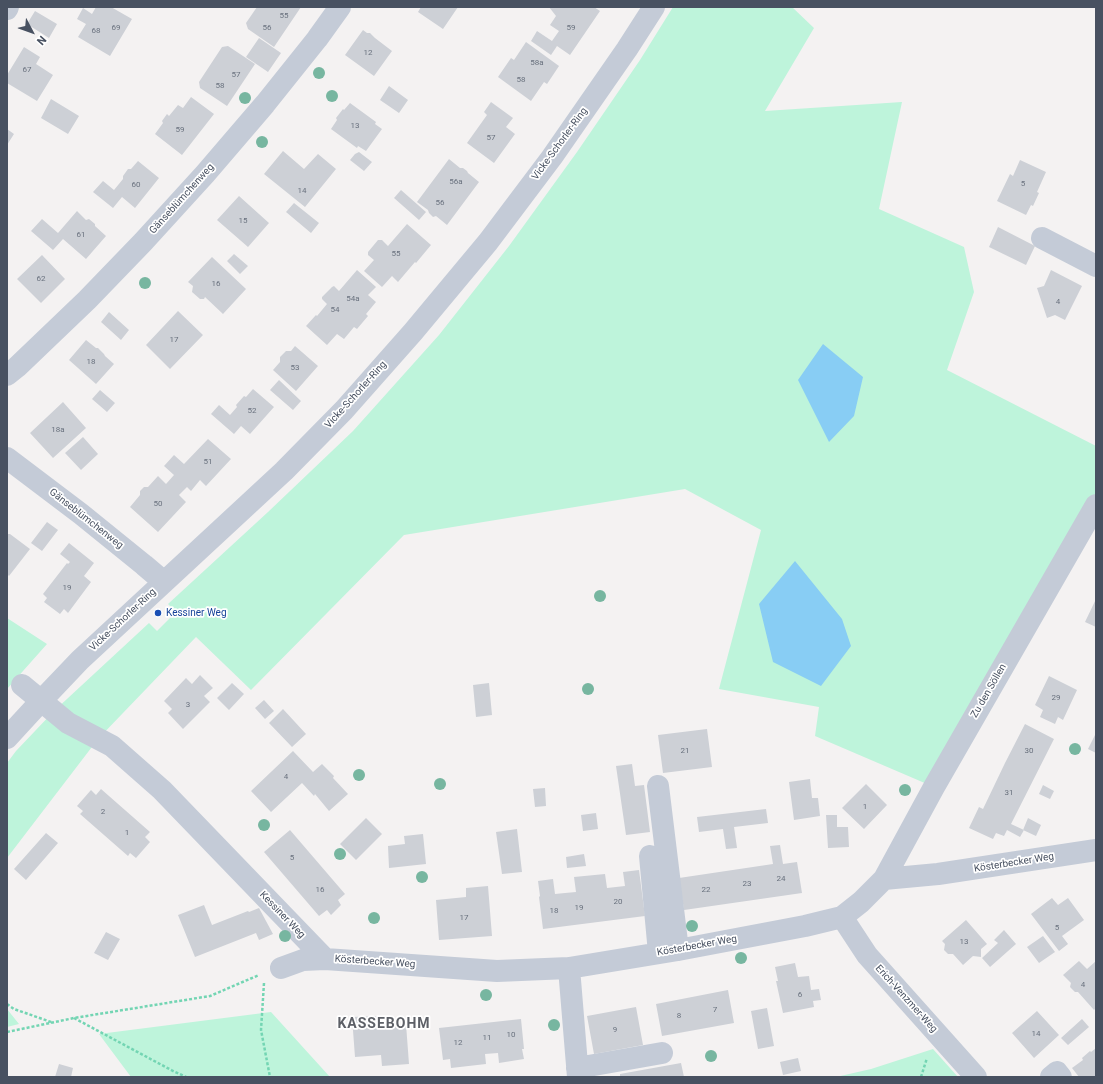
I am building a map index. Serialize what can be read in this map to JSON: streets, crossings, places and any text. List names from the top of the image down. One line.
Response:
{"streets":{"street":["Vicke-Schorler-Ring","Gänseblümchenweg","Zu den Söllen","Kösterbecker Weg","Kessiner Weg","Erich-Venzmer-Weg"]},"crossings":[["Vicke-Schorler-Ring","Gänseblümchenweg"],["Vicke-Schorler-Ring","Kessiner Weg"],["Zu den Söllen","Kösterbecker Weg"],["Kösterbecker Weg","Kessiner Weg"],["Kösterbecker Weg","Erich-Venzmer-Weg"]],"districts":["KASSEBOHM"],"places":["Kessiner Weg"],"house_numbers":["55","69","56","59","68","12","58a","67","57","58","58","13","59","57","56a","5","60","14","56","15","61","55","62","16","54a","4","54","17","18","53","52","18a","51","50","19","29","3","21","30","4","31","1","2","1","5","24","23","16","22","20","19","18","17","5","13","4","6","7","8","9","14","10","11","12"],"north":"bottom right"}
